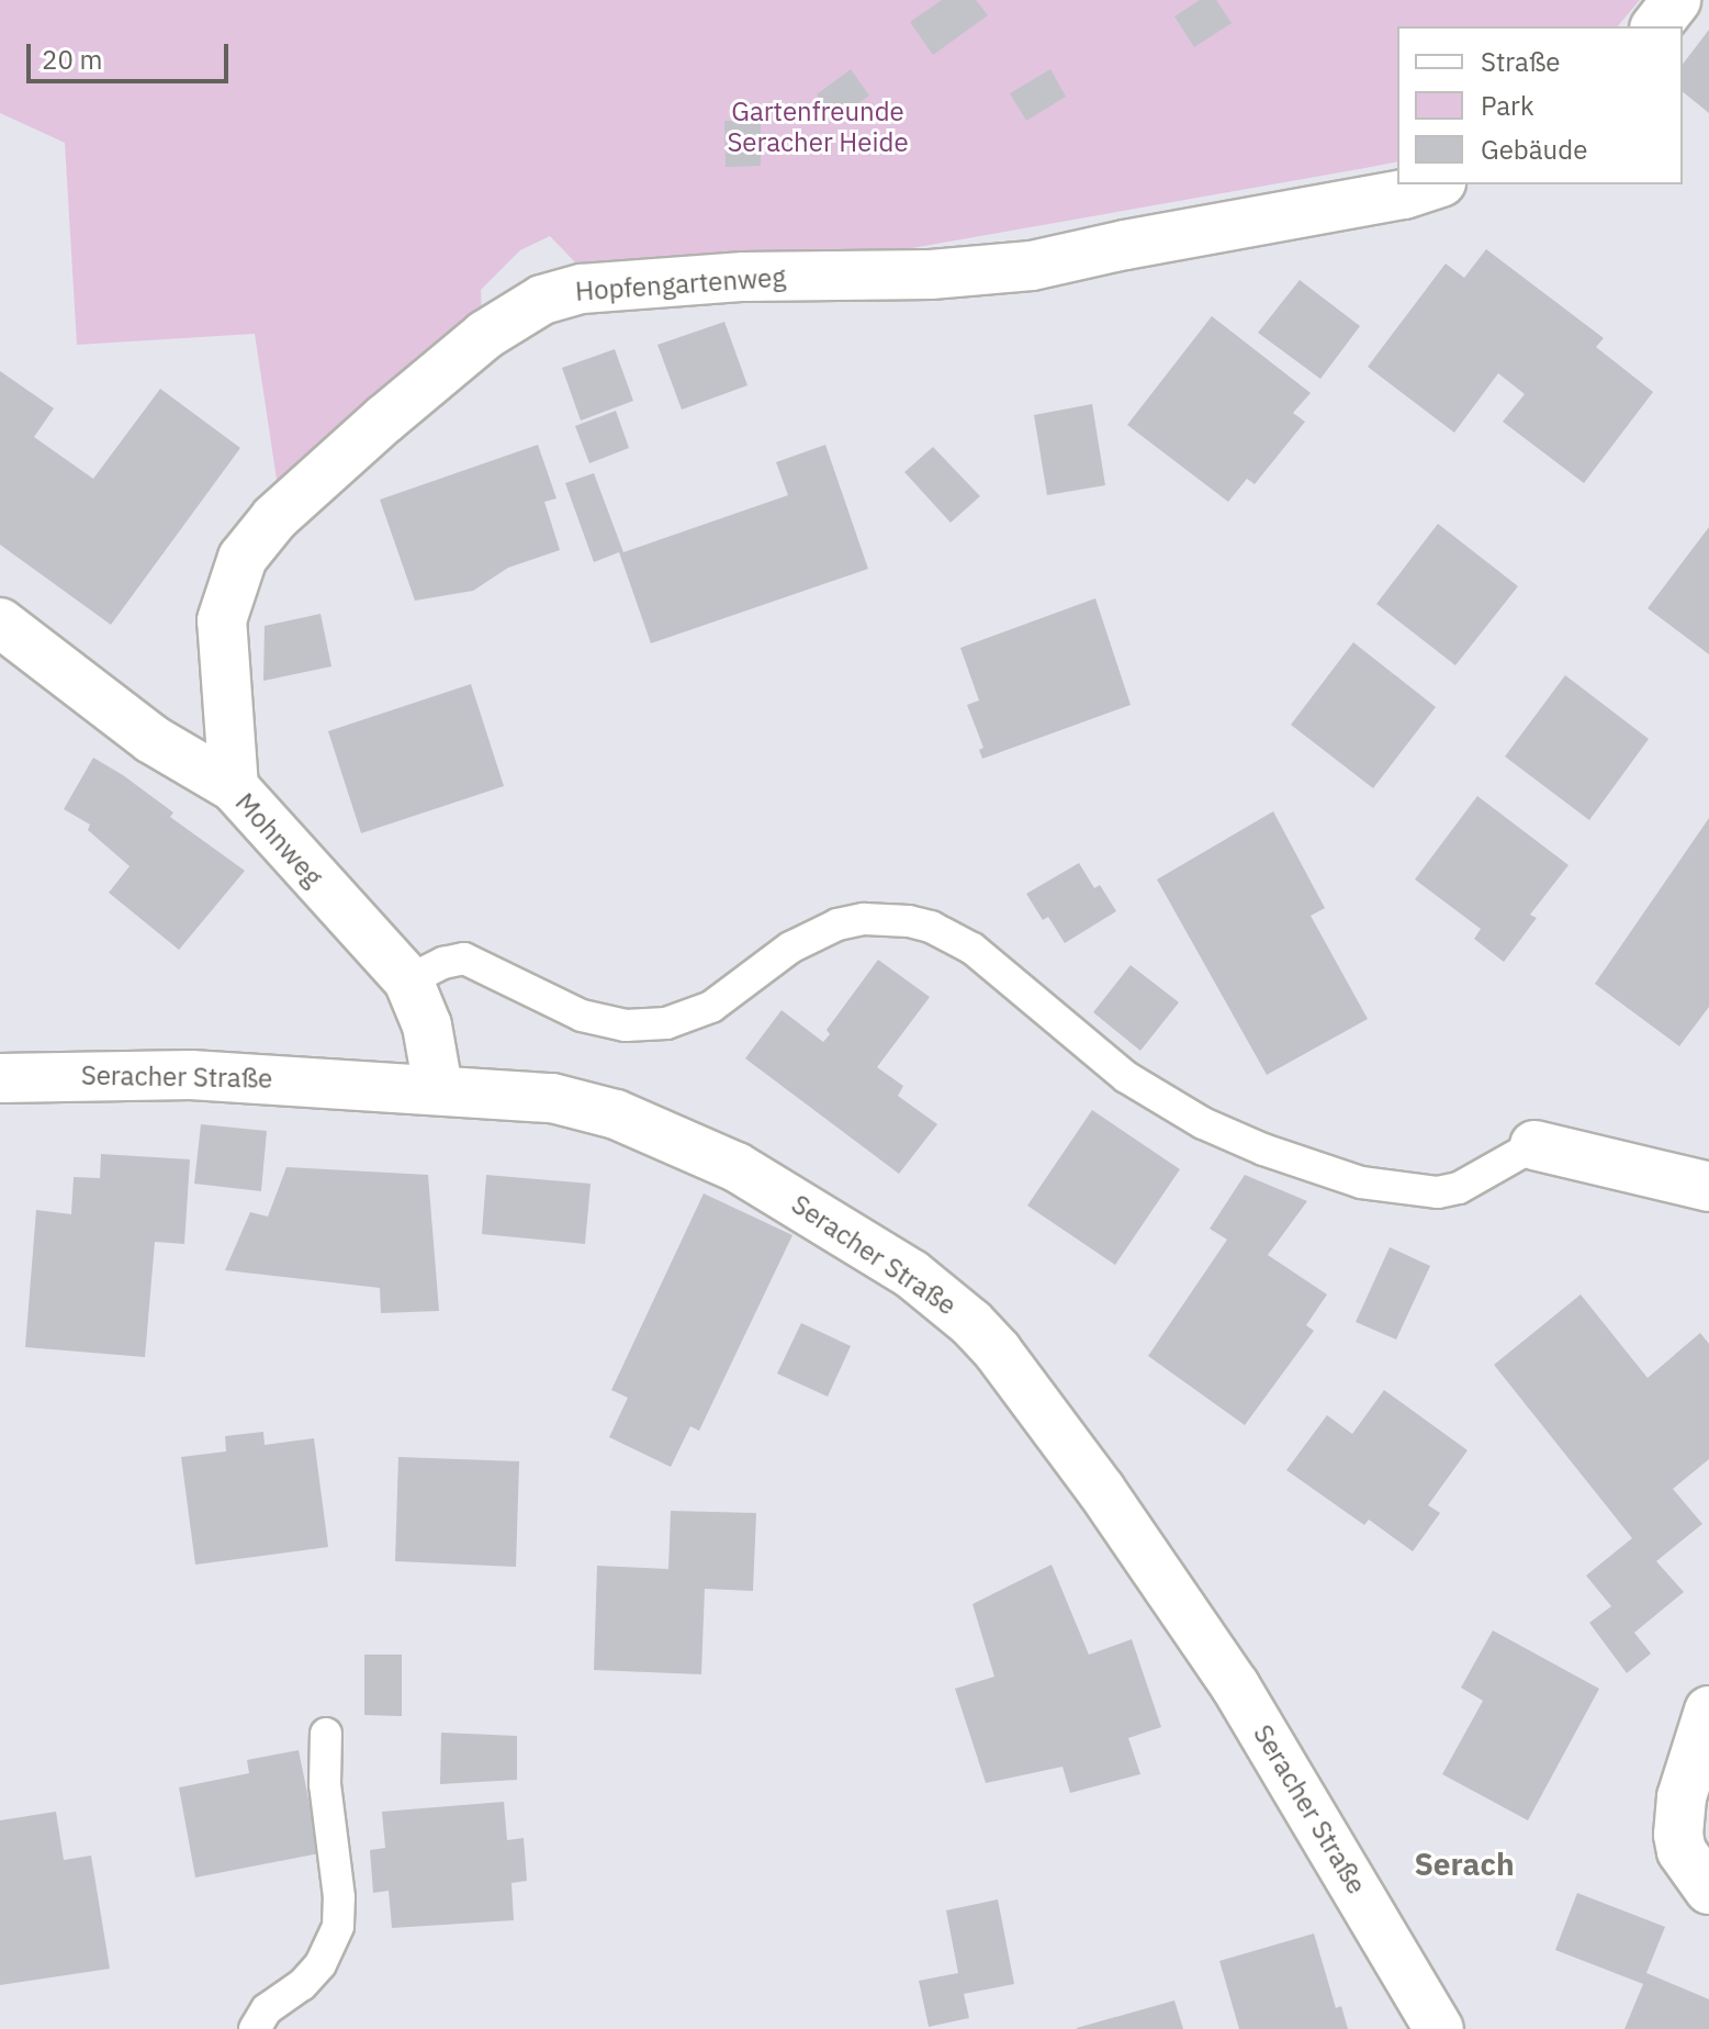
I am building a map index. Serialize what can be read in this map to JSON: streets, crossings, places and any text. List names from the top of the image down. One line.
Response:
{"streets":{"street":["Hopfengartenweg","Mohnweg","Seracher Straße"]},"crossings":[["Hopfengartenweg","Mohnweg"],["Mohnweg","Seracher Straße"]],"districts":["Serach"],"parks":["Gartenfreunde Seracher Heide"],"legend":["Straße","Park","Gebäude"],"scale_bar":"20 m"}
